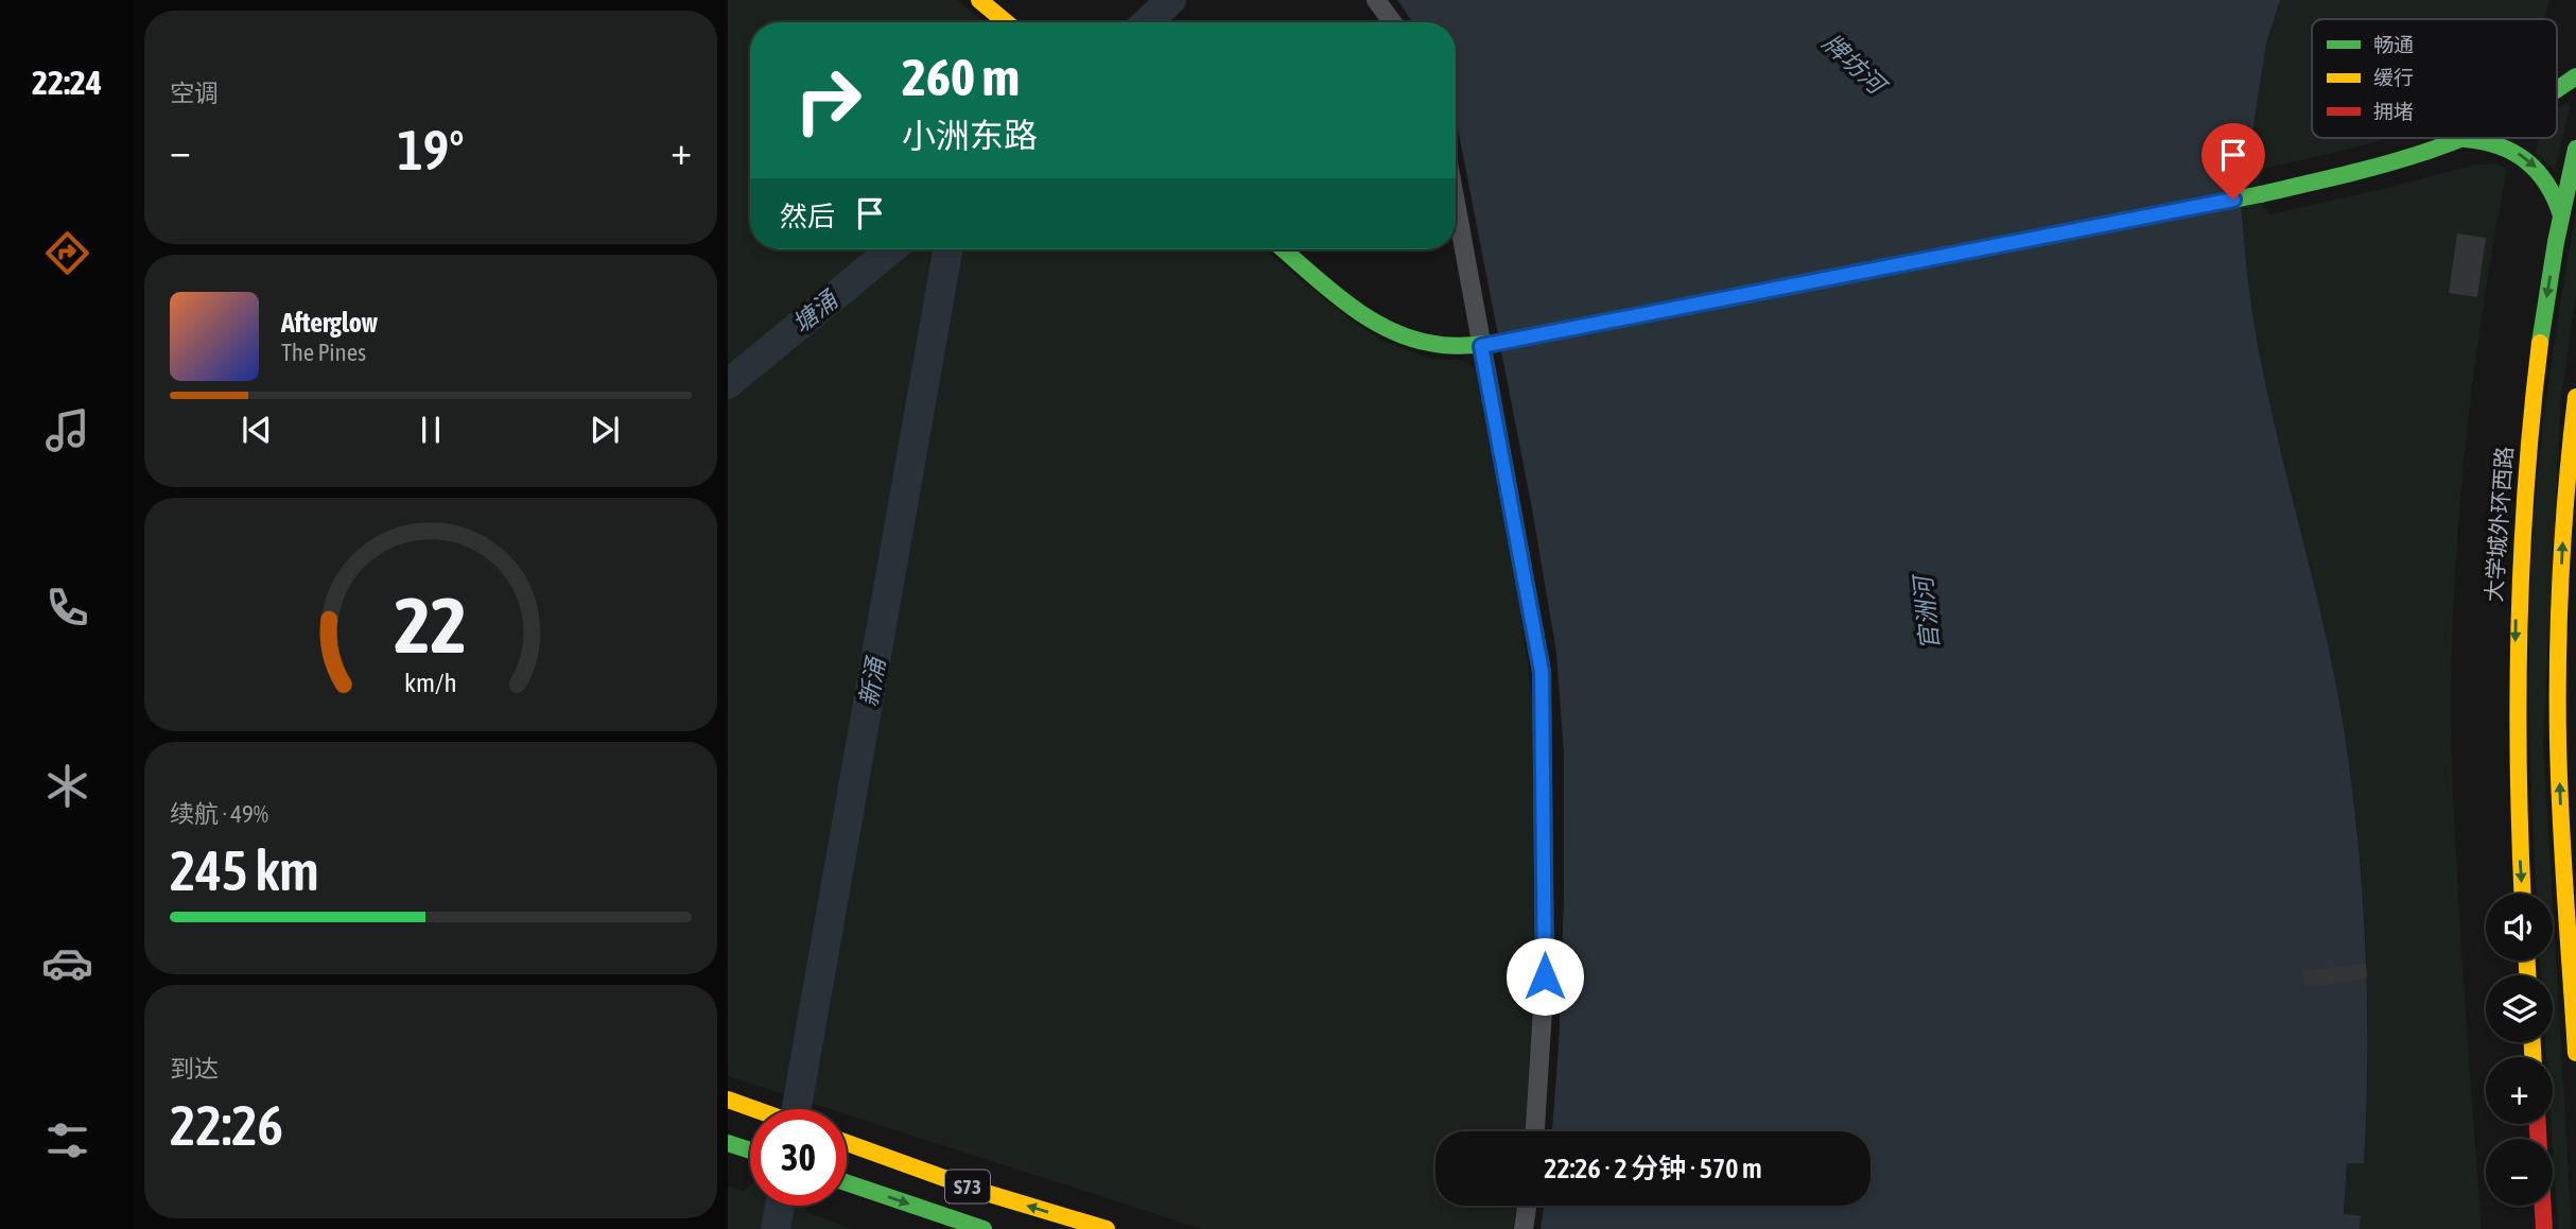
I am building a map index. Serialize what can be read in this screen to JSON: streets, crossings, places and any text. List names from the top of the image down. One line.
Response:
{"streets":{"main road":["大学城外环西路","S73"]},"water":["牌坊河","塘涌","官洲河","新涌"],"legend":["畅通","缓行","拥堵"],"page":{"tabs":"22:24","tile":["空调",["续航 · 49%","245 km"],["到达","22:26"]],"turn":["260 m","小洲东路"],"heat":["−","19°","+"],"then":"然后","song":["Afterglow","The Pines"],"map_buttons":["+","−"],"limit":"30","trip":"22:26 · 2 分钟 · 570 m","gauge":["22","km/h"]}}
